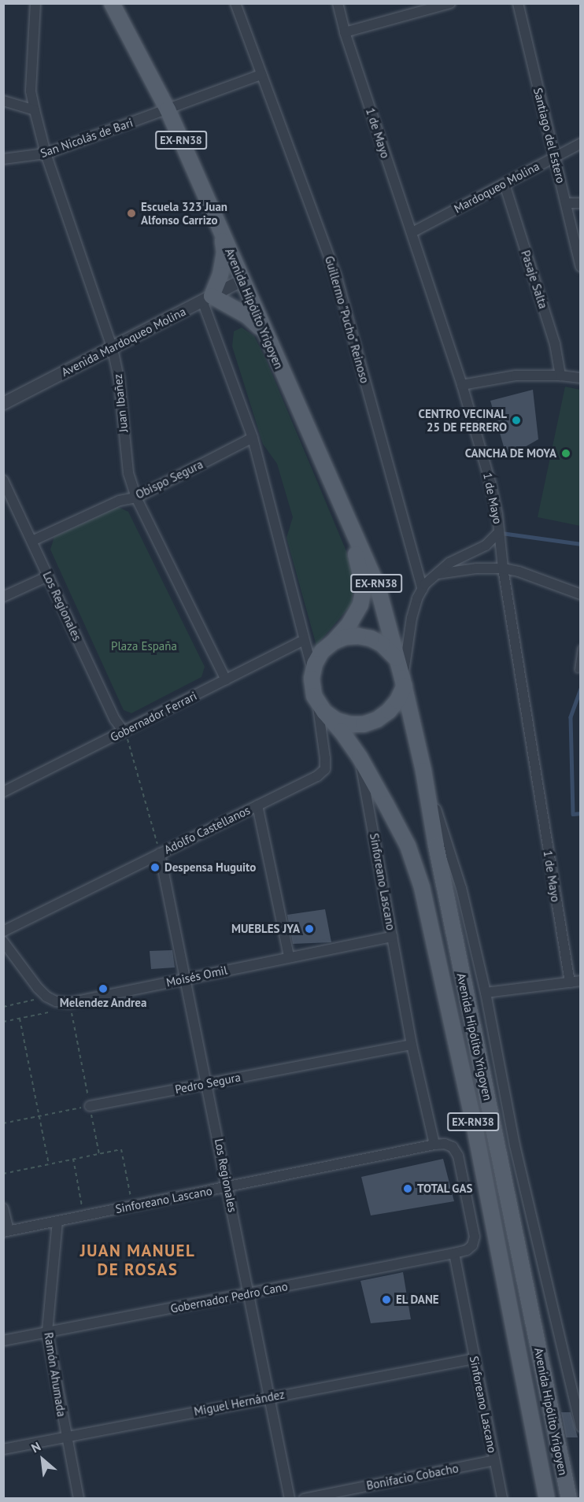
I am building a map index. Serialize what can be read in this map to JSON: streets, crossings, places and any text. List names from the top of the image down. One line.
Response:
{"streets":{"main road":["EX-RN38","Avenida Hipólito Yrigoyen"],"street":["1 de Mayo","Santiago del Estero","San Nicolás de Bari","Mardoqueo Molina","Pasaje Salta","Guillermo \"Pucho\" Reinoso","Avenida Mardoqueo Molina","Juan Ibañez","Obispo Segura","Los Regionales","Gobernador Ferrari","Adolfo Castellanos","Sinforeano Lascano","Moisés Omil","Pedro Segura","Gobernador Pedro Cano","Ramón Ahumada","Miguel Hernández","Bonifacio Cobacho"]},"crossings":[["1 de Mayo","Mardoqueo Molina"],["Santiago del Estero","Mardoqueo Molina"],["San Nicolás de Bari","Avenida Hipólito Yrigoyen"],["San Nicolás de Bari","Guillermo \"Pucho\" Reinoso"],["San Nicolás de Bari","Juan Ibañez"],["EX-RN38","Avenida Hipólito Yrigoyen"],["EX-RN38","Adolfo Castellanos"],["Mardoqueo Molina","Pasaje Salta"],["Avenida Hipólito Yrigoyen","Avenida Mardoqueo Molina"],["Avenida Hipólito Yrigoyen","Adolfo Castellanos"],["Avenida Hipólito Yrigoyen","Sinforeano Lascano"],["Avenida Mardoqueo Molina","Juan Ibañez"],["Juan Ibañez","Obispo Segura"],["Juan Ibañez","Gobernador Ferrari"],["Obispo Segura","Los Regionales"],["Los Regionales","Gobernador Ferrari"],["Los Regionales","Adolfo Castellanos"],["Los Regionales","Sinforeano Lascano"],["Los Regionales","Moisés Omil"],["Los Regionales","Pedro Segura"],["Los Regionales","Gobernador Pedro Cano"],["Los Regionales","Miguel Hernández"],["Sinforeano Lascano","Moisés Omil"],["Sinforeano Lascano","Pedro Segura"],["Sinforeano Lascano","Gobernador Pedro Cano"],["Sinforeano Lascano","Ramón Ahumada"],["Sinforeano Lascano","Miguel Hernández"],["Sinforeano Lascano","Bonifacio Cobacho"],["Gobernador Pedro Cano","Ramón Ahumada"],["Ramón Ahumada","Miguel Hernández"]],"districts":["JUAN MANUEL DE ROSAS"],"parks":["Plaza España"],"places":["Escuela 323 Juan Alfonso Carrizo","CENTRO VECINAL 25 DE FEBRERO","CANCHA DE MOYA","Despensa Huguito","MUEBLES JYA","Melendez Andrea","TOTAL GAS","EL DANE"],"north":"top left"}
